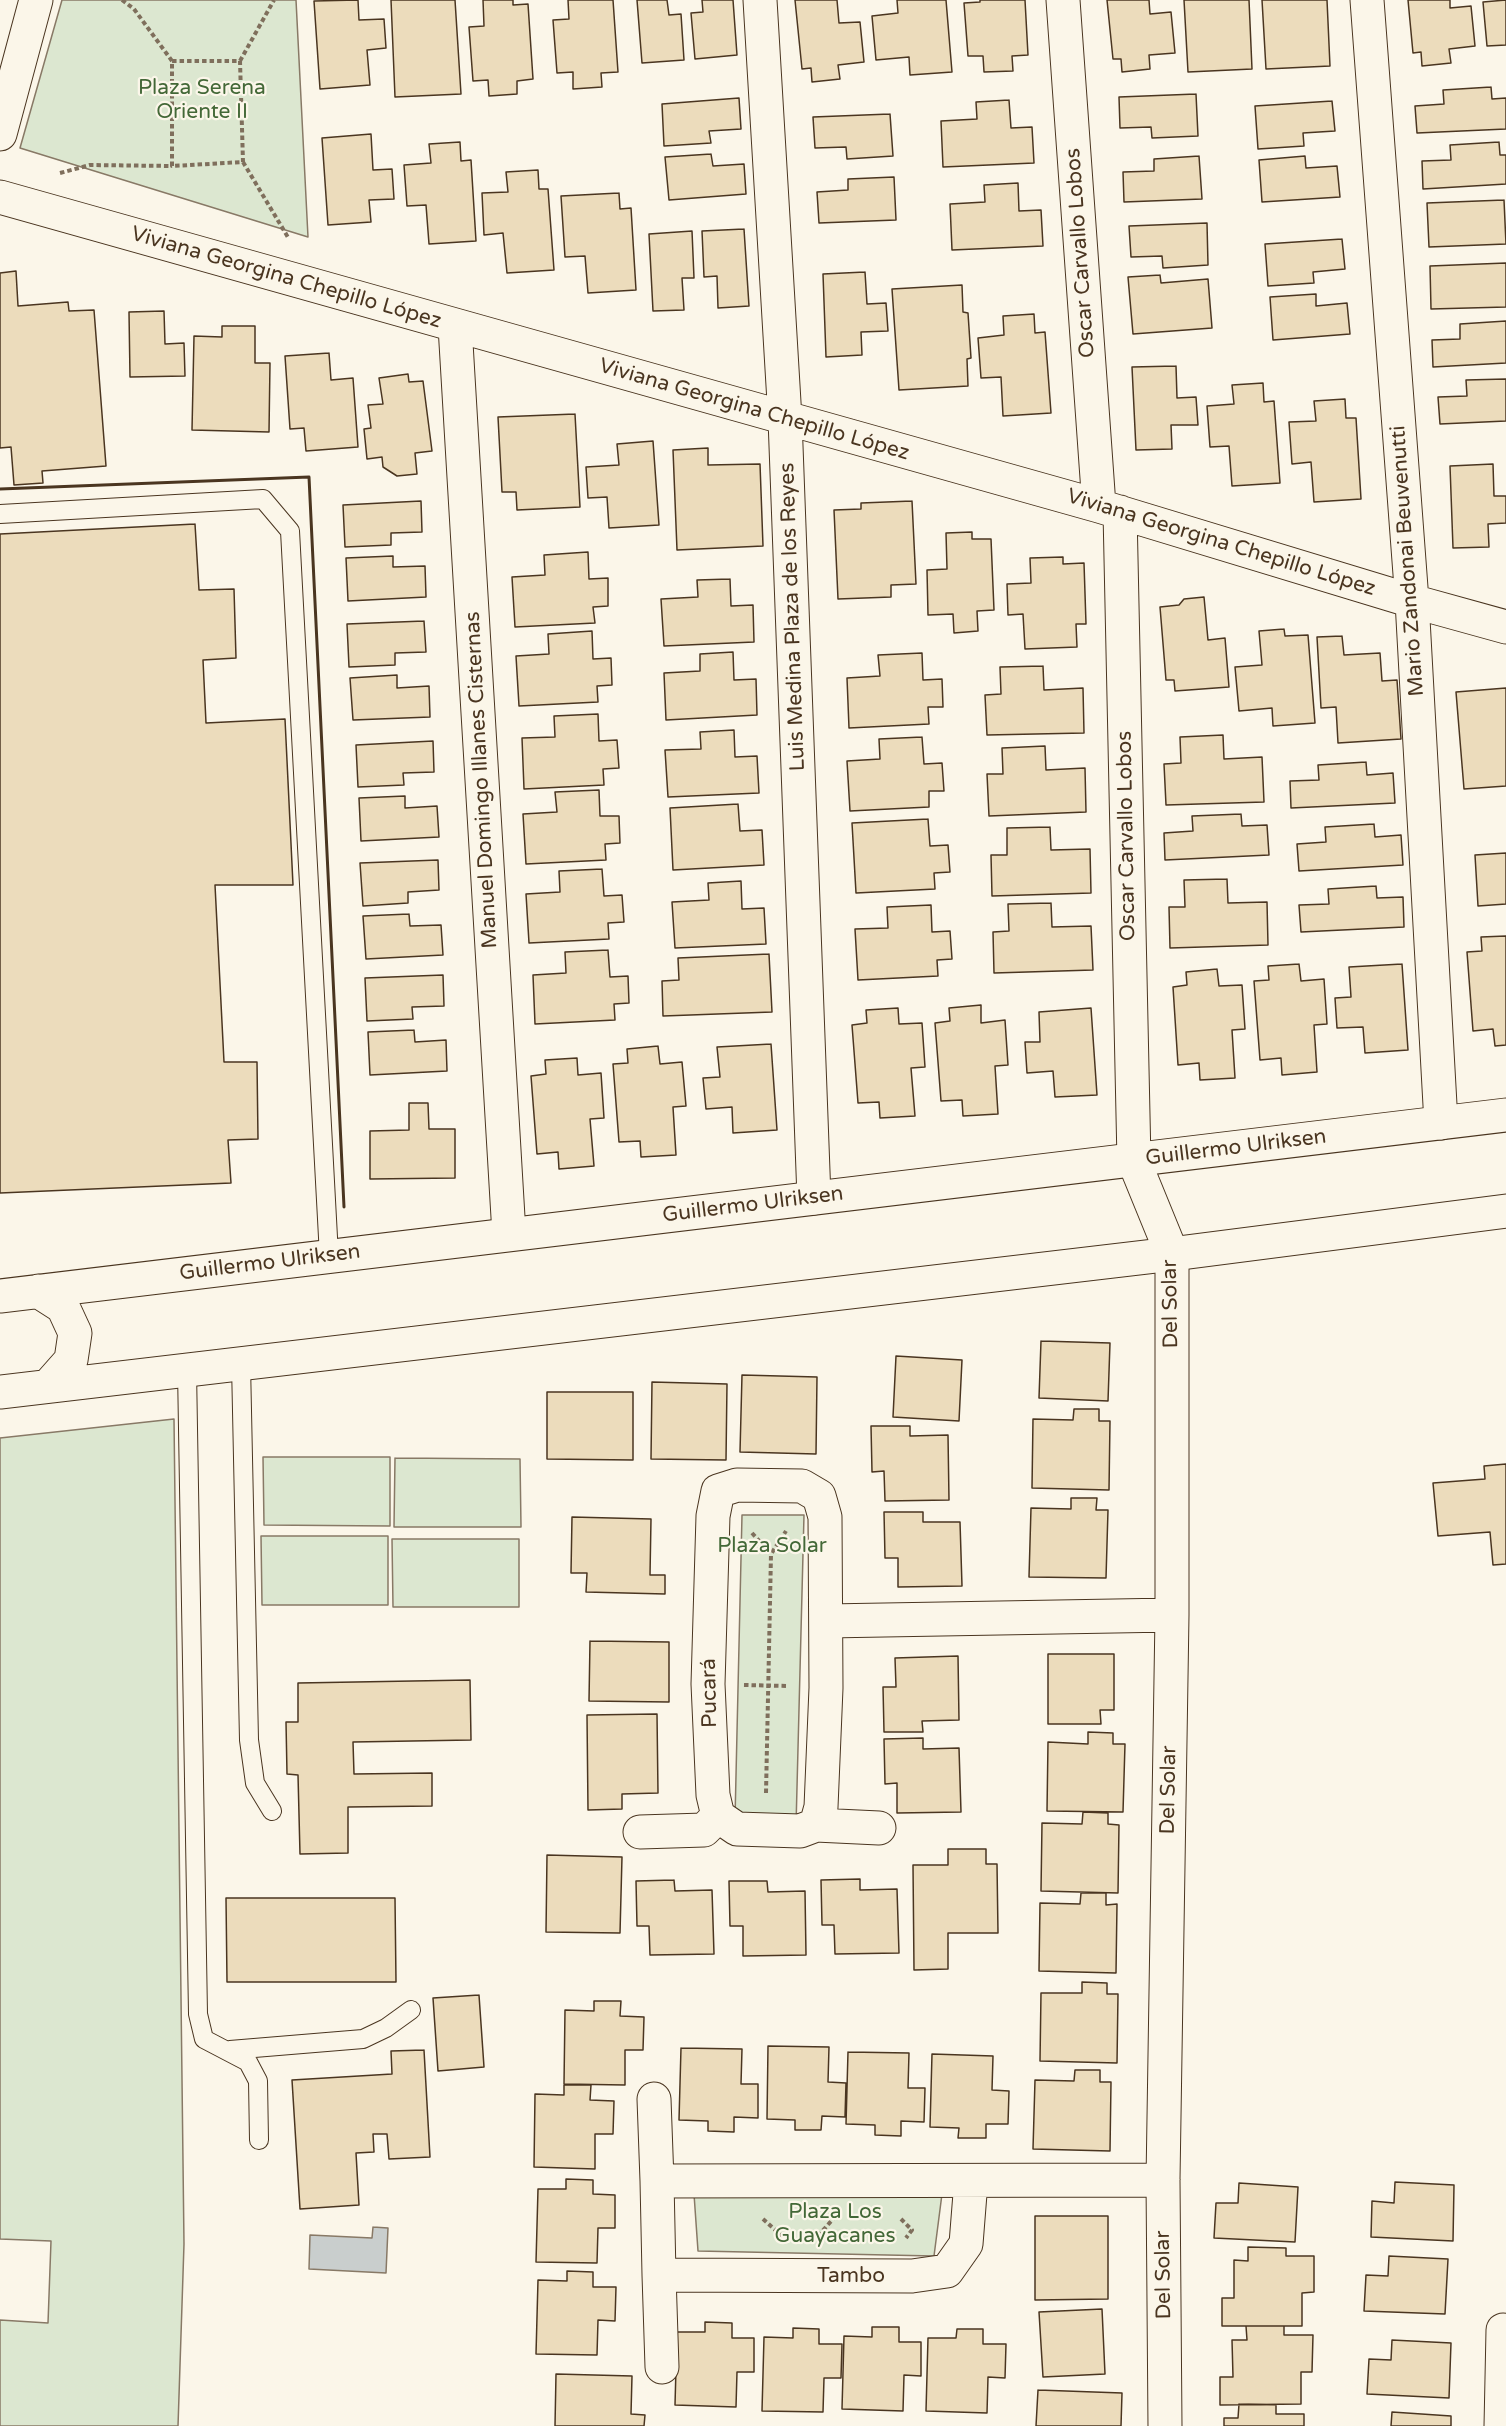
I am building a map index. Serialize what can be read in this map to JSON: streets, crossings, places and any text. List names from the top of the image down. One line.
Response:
{"streets":{"street":["Oscar Carvallo Lobos","Viviana Georgina Chepillo López","Mario Zandonai Beuvenutti","Luis Medina Plaza de los Reyes","Manuel Domingo Illanes Cisternas","Guillermo Ulriksen","Del Solar","Pucará","Tambo"]},"crossings":[["Oscar Carvallo Lobos","Viviana Georgina Chepillo López"],["Oscar Carvallo Lobos","Guillermo Ulriksen"],["Oscar Carvallo Lobos","Del Solar"],["Viviana Georgina Chepillo López","Mario Zandonai Beuvenutti"],["Viviana Georgina Chepillo López","Luis Medina Plaza de los Reyes"],["Viviana Georgina Chepillo López","Manuel Domingo Illanes Cisternas"],["Mario Zandonai Beuvenutti","Guillermo Ulriksen"],["Luis Medina Plaza de los Reyes","Guillermo Ulriksen"],["Manuel Domingo Illanes Cisternas","Guillermo Ulriksen"],["Guillermo Ulriksen","Del Solar"]],"parks":["Plaza Serena Oriente II","Plaza Solar","Plaza Los Guayacanes"]}
